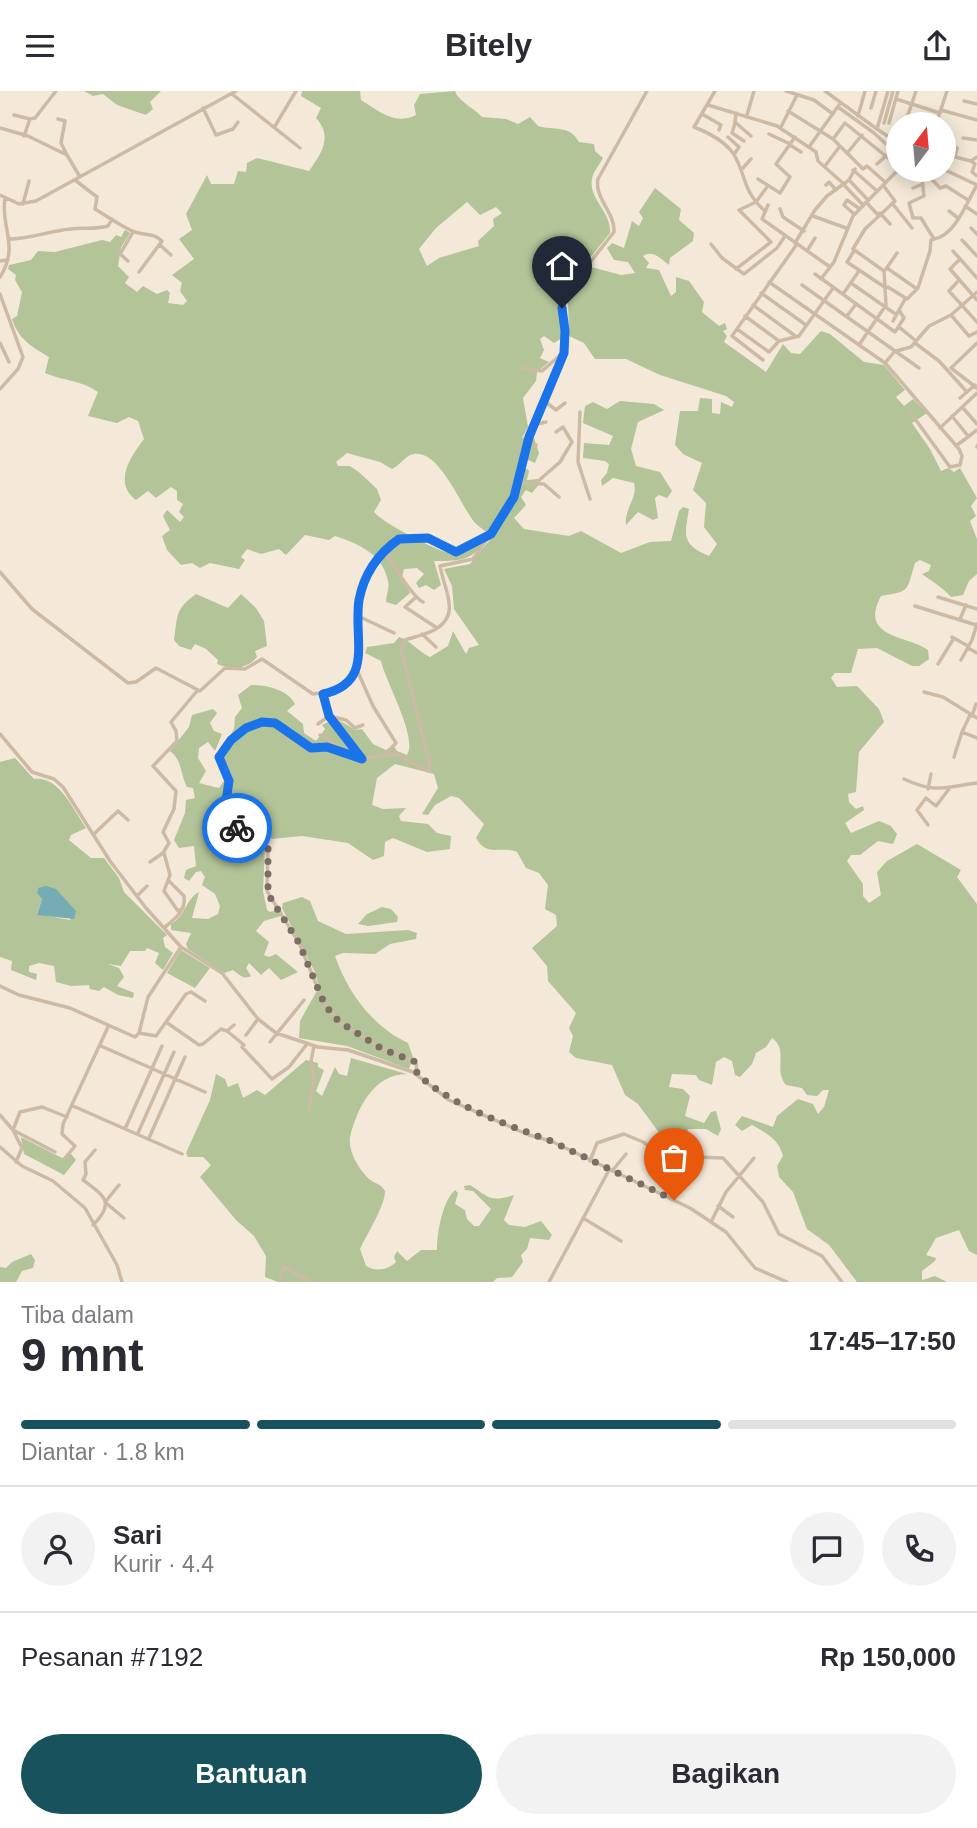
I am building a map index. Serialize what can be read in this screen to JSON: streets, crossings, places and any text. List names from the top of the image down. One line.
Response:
{"north":"top","page":{"header":"Bitely","heading":["9 mnt","Tiba dalam","17:45–17:50"],"panel":["Sari","Kurir · 4.4","Pesanan #7192","Rp 150,000"],"bar":"Diantar · 1.8 km","buttons":["Bantuan","Bagikan"]}}
